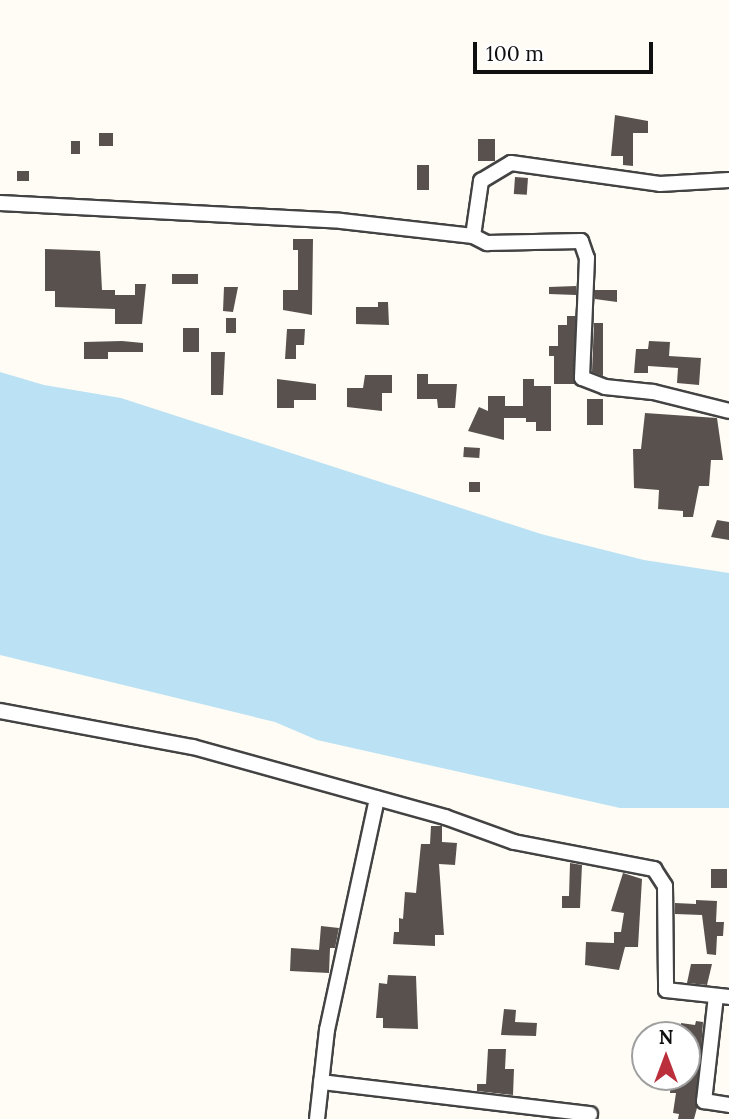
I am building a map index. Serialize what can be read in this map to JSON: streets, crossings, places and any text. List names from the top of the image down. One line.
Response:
{"scale_bar":"100 m","north":"top"}
